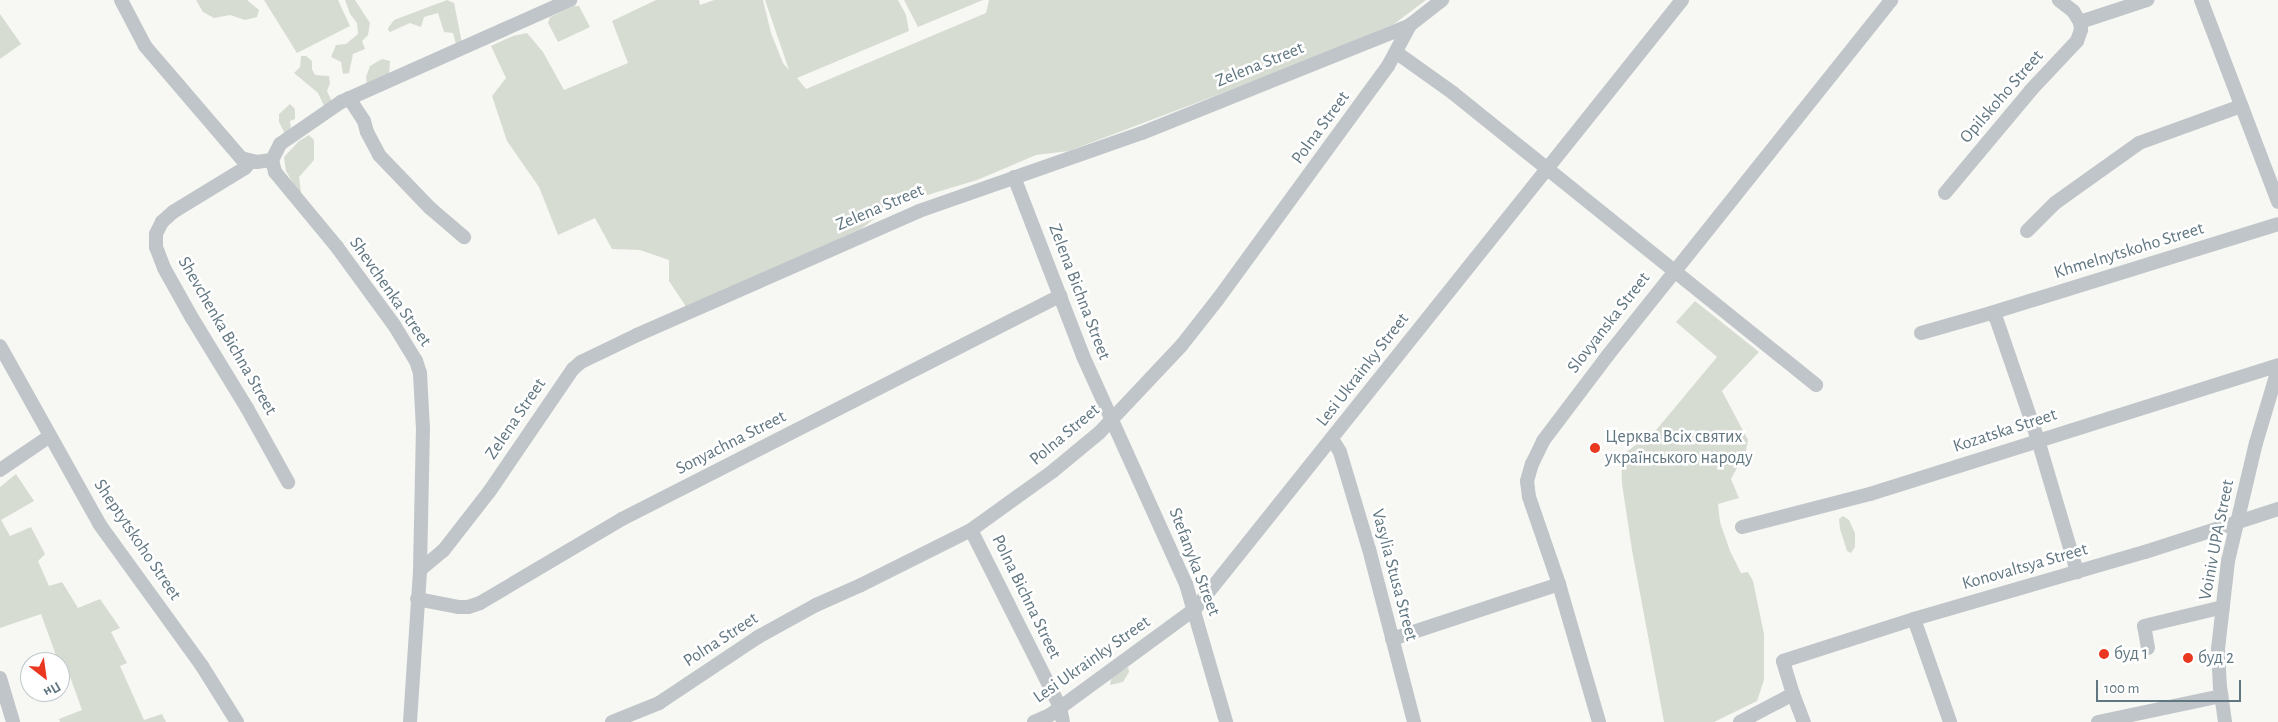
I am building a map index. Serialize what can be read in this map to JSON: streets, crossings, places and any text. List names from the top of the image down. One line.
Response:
{"streets":{"street":["Zelena Street","Opilskoho Street","Polna Street","Khmelnytskoho Street","Shevchenka Street","Zelena Bichna Street","Slovyanska Street","Shevchenka Bichna Street","Lesi Ukrainky Street","Kozatska Street","Sonyachna Street","Sheptytskoho Street","Voiniv UPA Street","Stefanyka Street","Konovaltsya Street","Vasylia Stusa Street","Polna Bichna Street"]},"crossings":[["Zelena Street","Polna Street"],["Zelena Street","Shevchenka Street"],["Zelena Street","Zelena Bichna Street"],["Polna Street","Zelena Bichna Street"],["Polna Street","Stefanyka Street"],["Polna Street","Polna Bichna Street"],["Shevchenka Street","Sonyachna Street"],["Zelena Bichna Street","Sonyachna Street"],["Zelena Bichna Street","Stefanyka Street"],["Lesi Ukrainky Street","Stefanyka Street"],["Lesi Ukrainky Street","Vasylia Stusa Street"],["Lesi Ukrainky Street","Polna Bichna Street"],["Voiniv UPA Street","Konovaltsya Street"]],"places":["Церква Всіх святих українського народу","буд 1","буд 2"],"scale_bar":"100 m","north":"bottom right"}
